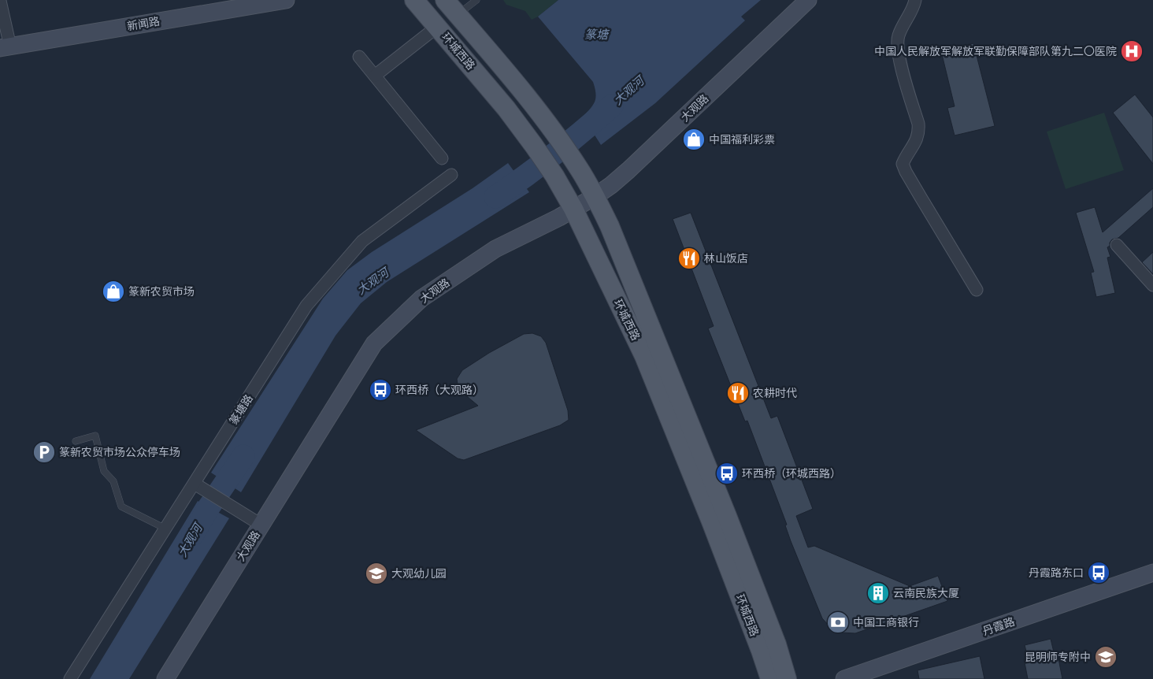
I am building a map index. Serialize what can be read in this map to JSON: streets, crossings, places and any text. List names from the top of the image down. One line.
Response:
{"streets":{"main road":["新闻路","环城西路","大观路","丹霞路"],"street":["篆塘路"]},"crossings":[["环城西路","大观路"]],"water":["篆塘","大观河"],"places":{"hospital":["中国人民解放军解放军联勤保障部队第九二〇医院"],"shop":["中国福利彩票","篆新农贸市场"],"restaurant":["林山饭店","农耕时代"],"bus stop":["环西桥（大观路）","环西桥（环城西路）","丹霞路东口"],"parking":["篆新农贸市场公众停车场"],"school or university":["大观幼儿园","昆明师专附中"],"building":["云南民族大厦"],"bank":["中国工商银行"]}}
